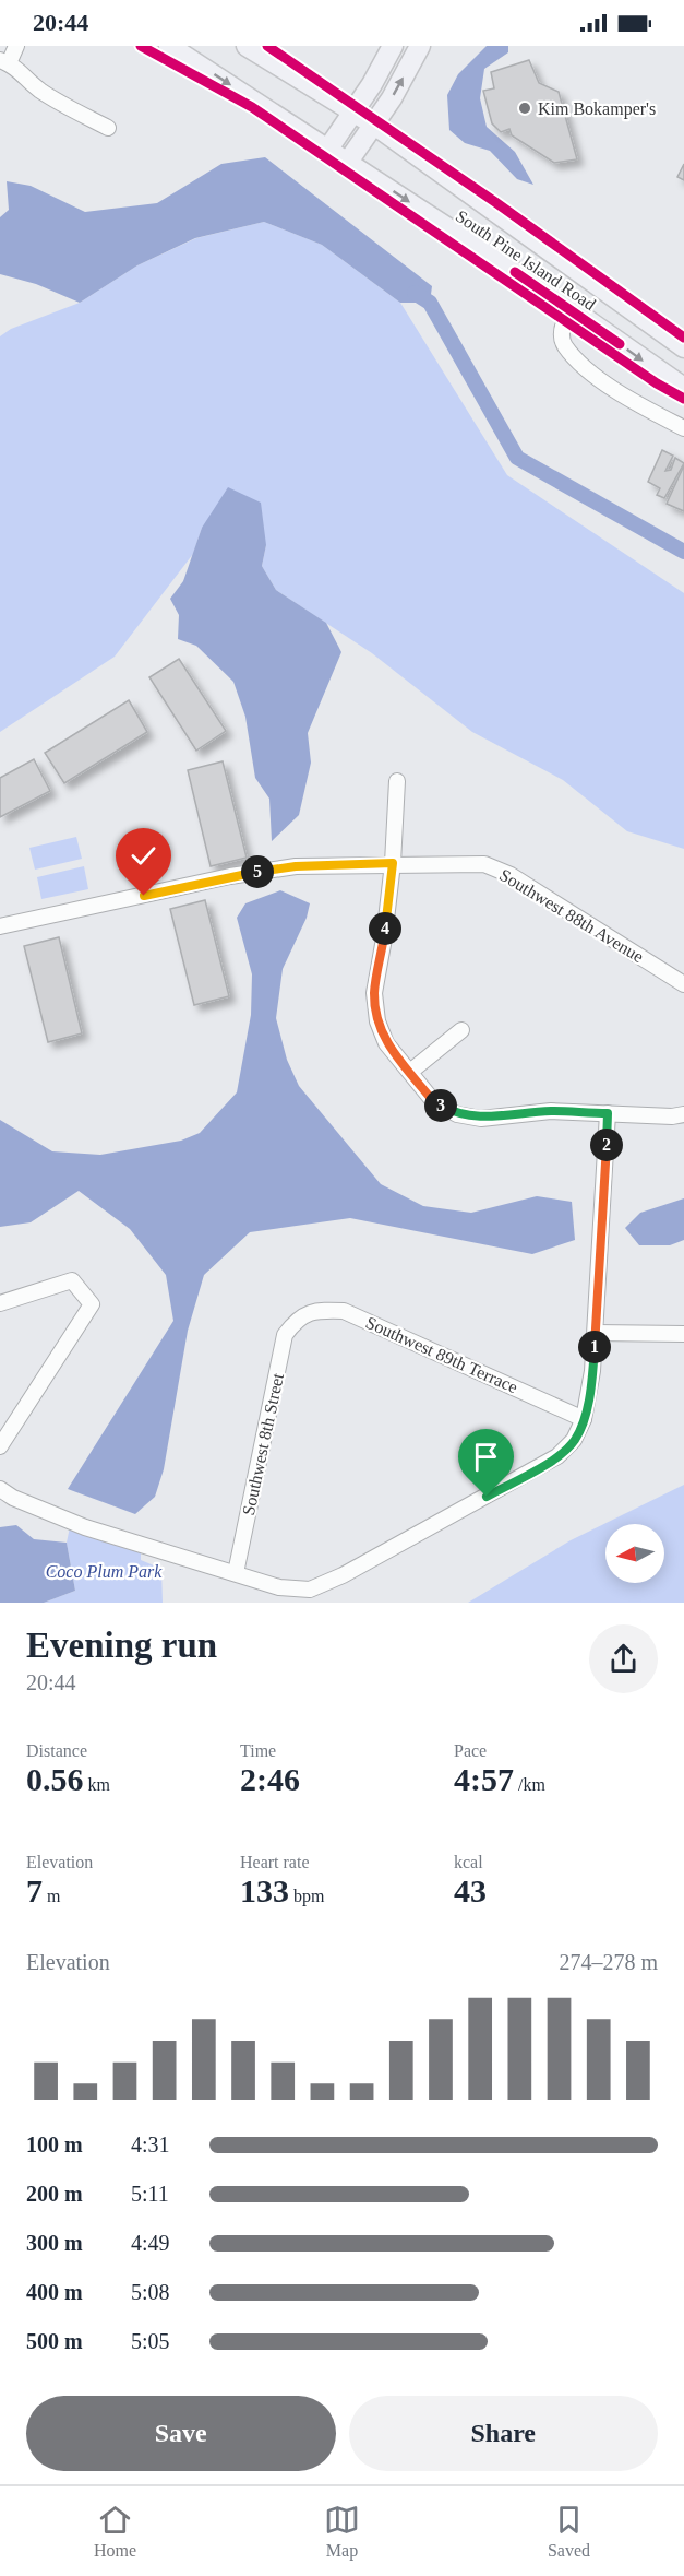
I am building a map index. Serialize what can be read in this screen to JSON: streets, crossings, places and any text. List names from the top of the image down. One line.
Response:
{"streets":{"main road":["South Pine Island Road"],"street":["Southwest 88th Avenue","Southwest 89th Terrace","Southwest 8th Street"]},"crossings":[["Southwest 89th Terrace","Southwest 8th Street"]],"parks":["Coco Plum Park"],"places":["Kim Bokamper's"],"north":"left","page":{"status":"20:44","pins":["5","4","3","2","1"],"heading":["Evening run","20:44"],"stats":[["Distance","0.56 km"],["Time","2:46"],["Pace","4:57 /km"],["Elevation","7 m"],["Heart rate","133 bpm"],["kcal","43"]],"chart":["Elevation","274–278 m"],"list":[{"name":"100 m","note":"4:31"},{"name":"200 m","note":"5:11"},{"name":"300 m","note":"4:49"},{"name":"400 m","note":"5:08"},{"name":"500 m","note":"5:05"}],"buttons":["Save","Share"],"tabs":["Home","Map","Saved"]}}
